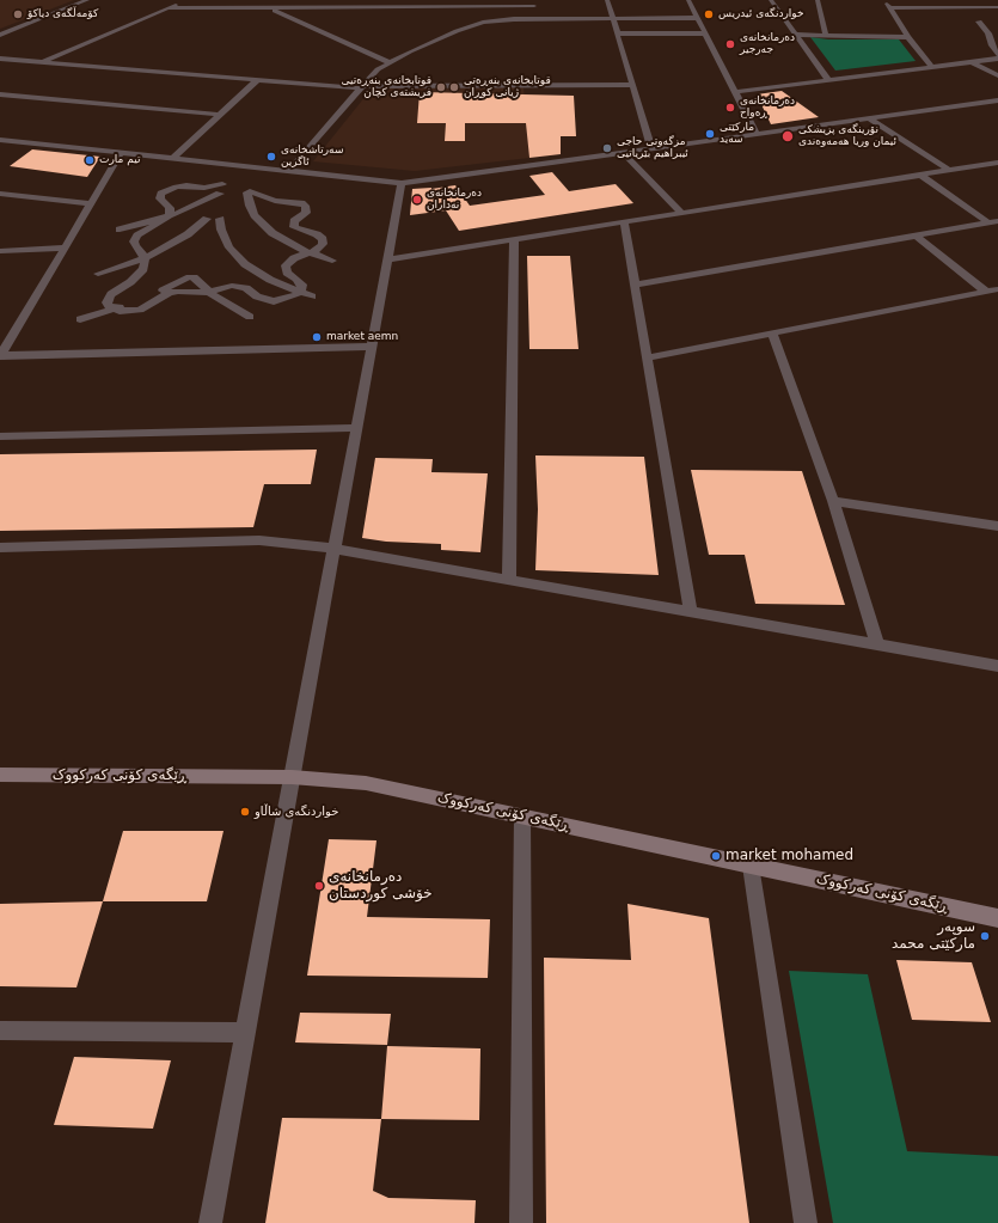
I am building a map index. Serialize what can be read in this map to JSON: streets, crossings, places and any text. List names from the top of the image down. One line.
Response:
{"streets":{"street":["ڕێگەی کۆنی کەرکووک"]},"places":["کۆمەڵگەی دیاکۆ","خواردنگەی ئیدریس","دەرمانخانەی جەرجیر","قوتابخانەی بنەڕەتیی فریشتەی کچان","قوتابخانەی بنەڕەتی ژیانی کوڕان","دەرمانخانەی ڕەواح","مارکێتی سەید","نۆرینگەی پزیشکی ئیمان وریا هەمەوەندی","مزگەوتی حاجی ئیبراهیم بێریاتیی","سەرتاشخانەی ئاگرین","تیم مارت","دەرمانخانەی نەداران","market aemn","خواردنگەی شاڵاو","market mohamed","دەرمانخانەی خۆشی کوردستان","سوپەر مارکێتی محمد"]}
